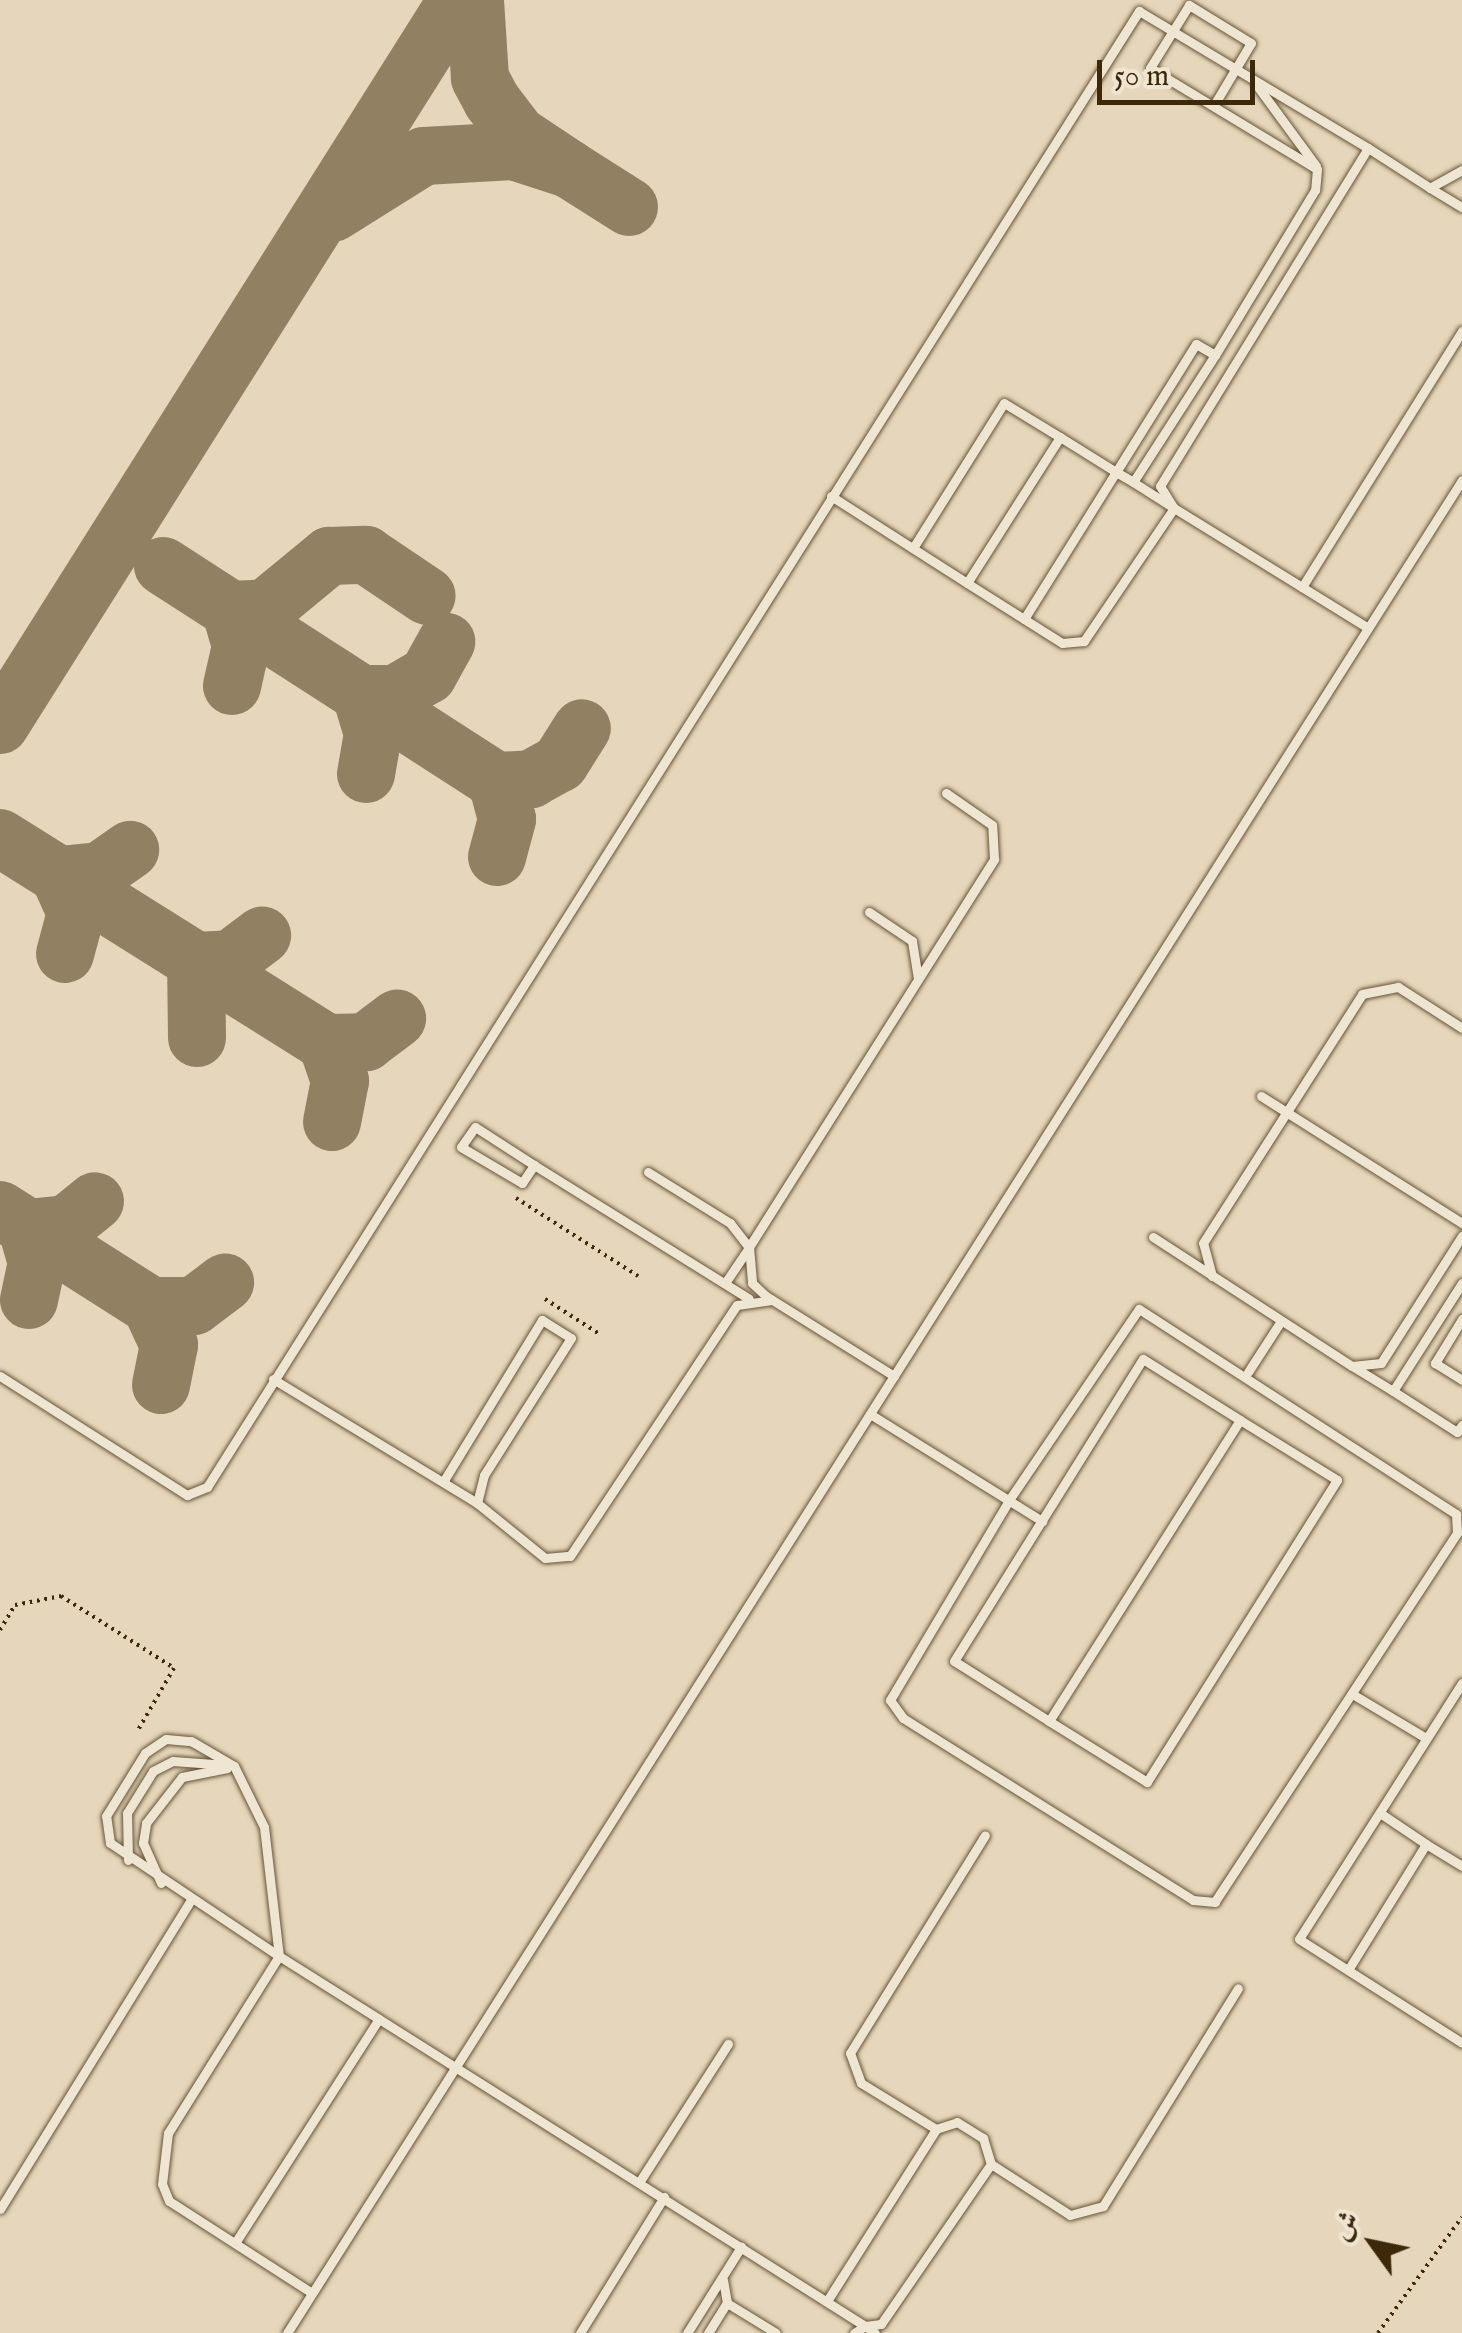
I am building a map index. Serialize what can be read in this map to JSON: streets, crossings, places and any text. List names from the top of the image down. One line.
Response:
{"scale_bar":"50 m","north":"top left"}
